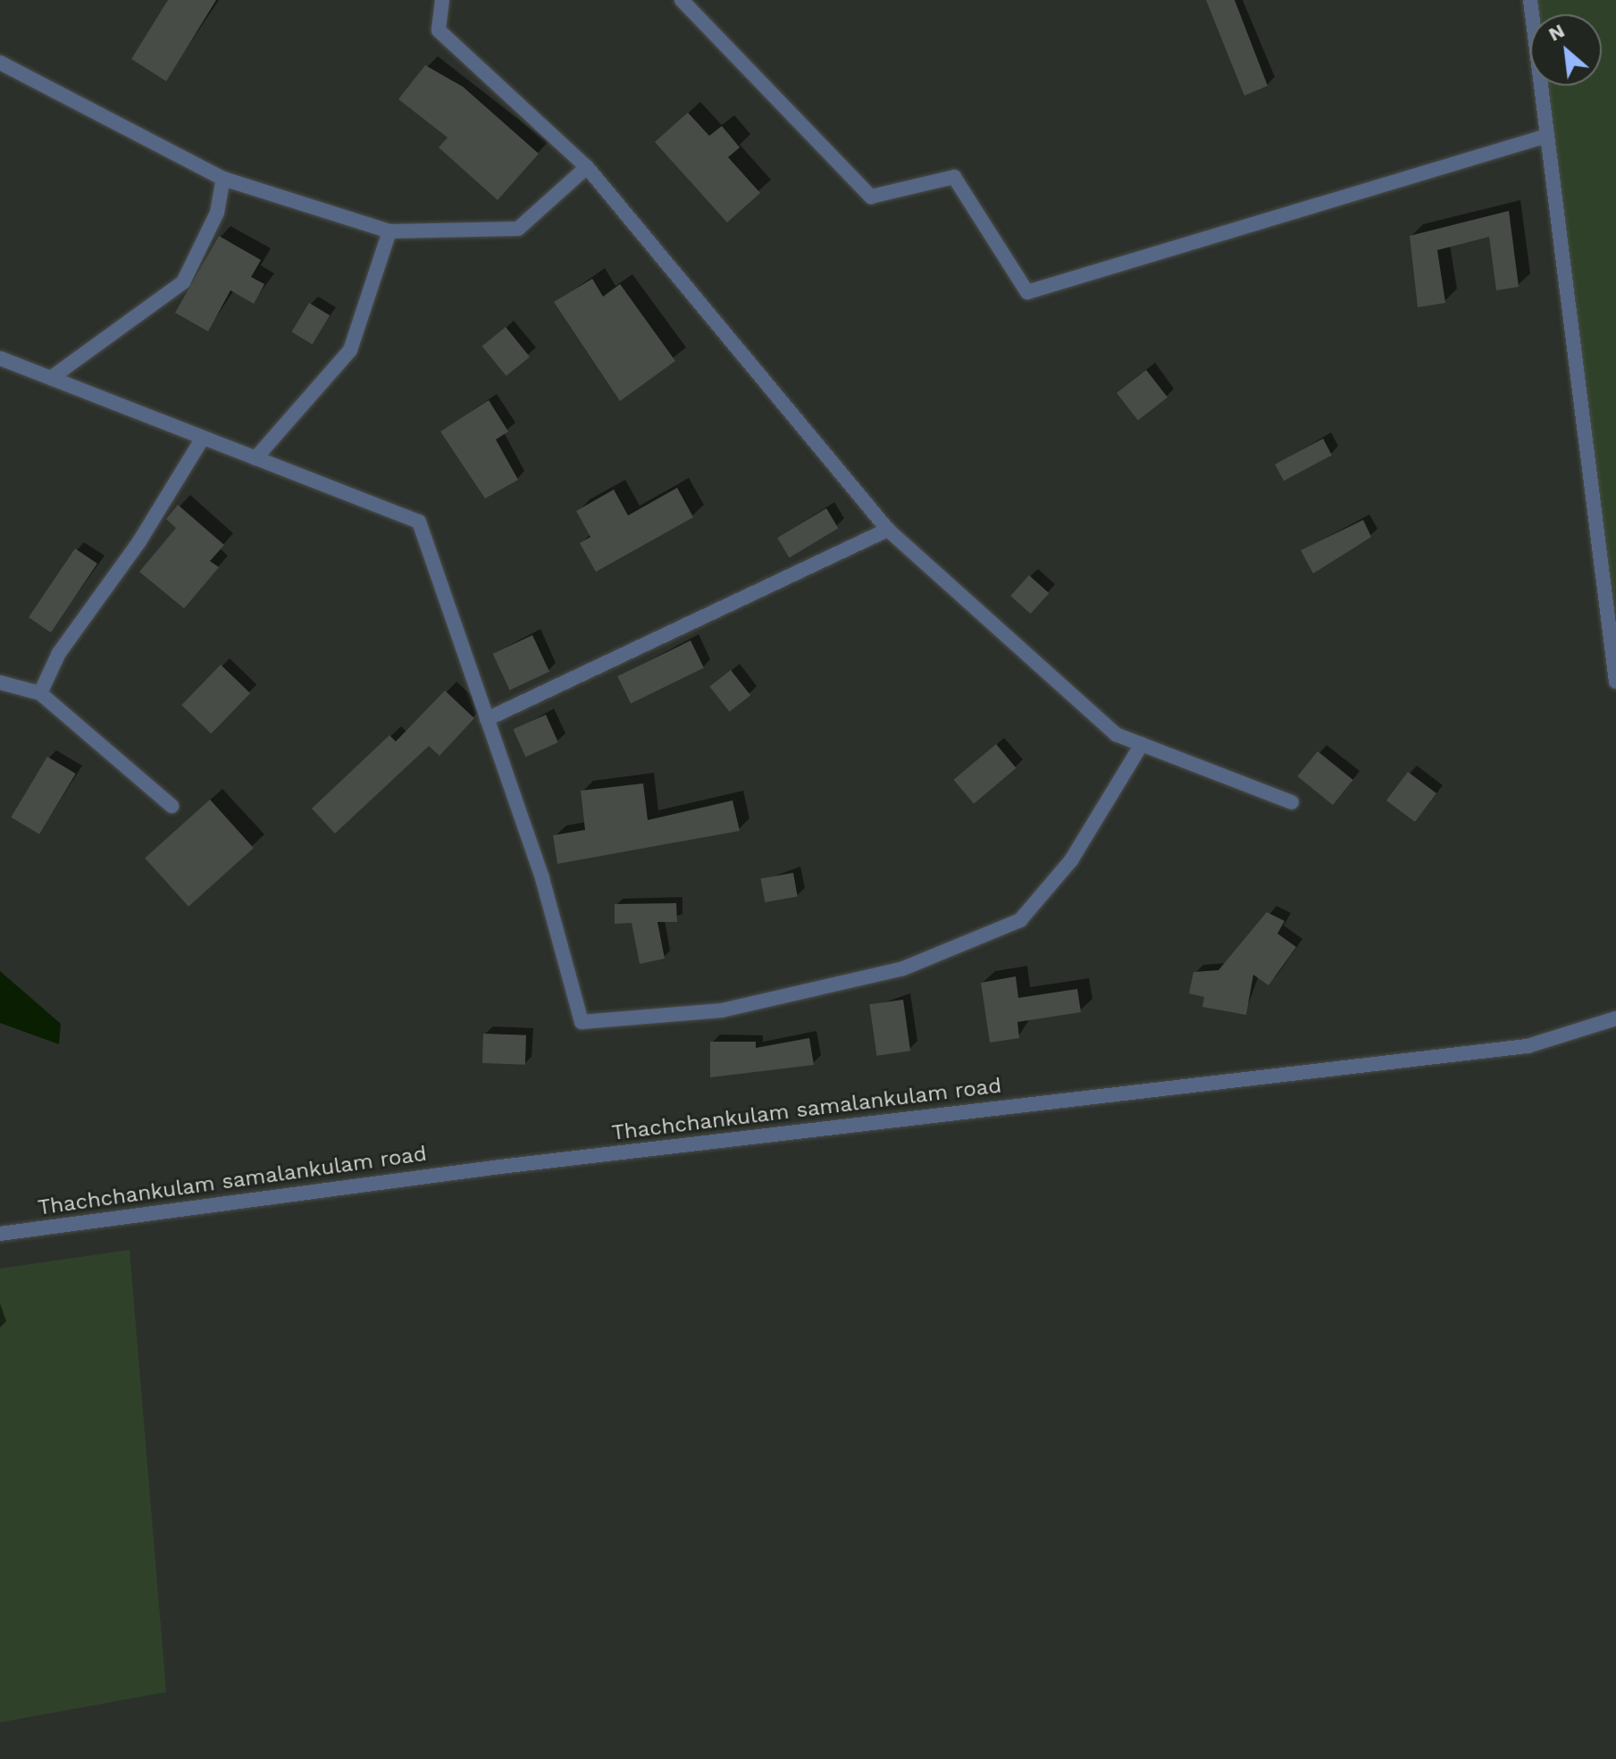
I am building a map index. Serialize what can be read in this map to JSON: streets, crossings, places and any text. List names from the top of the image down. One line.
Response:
{"streets":{"street":["Thachchankulam samalankulam road"]},"north":"top left"}
